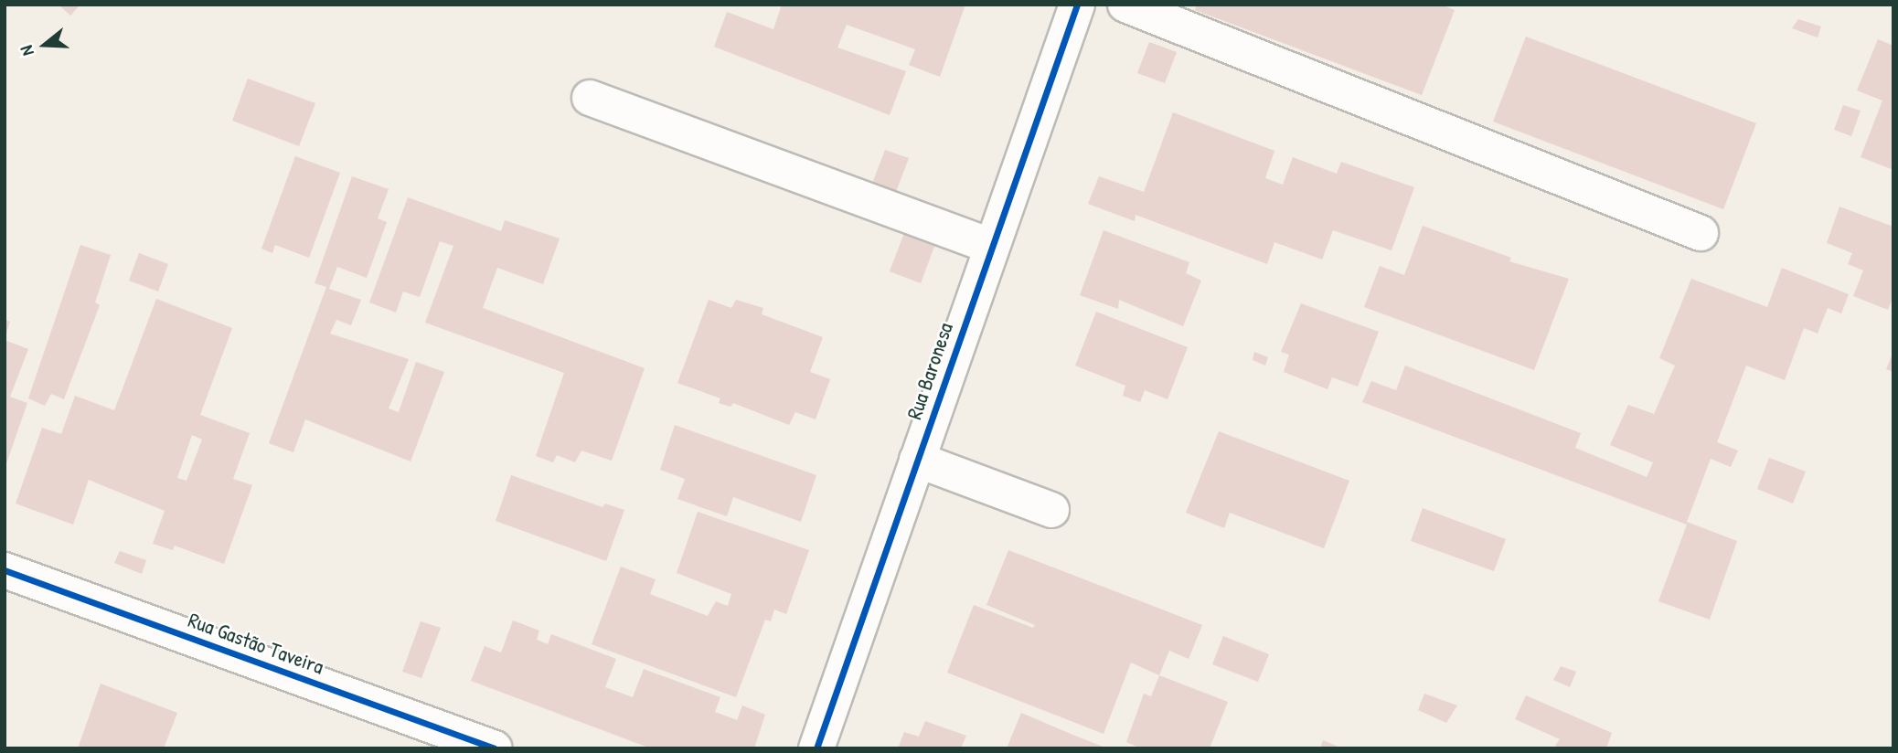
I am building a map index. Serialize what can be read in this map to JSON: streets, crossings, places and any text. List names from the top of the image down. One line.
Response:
{"streets":{"main road":["Rua Baronesa","Rua Gastão Taveira"]},"north":"left"}
